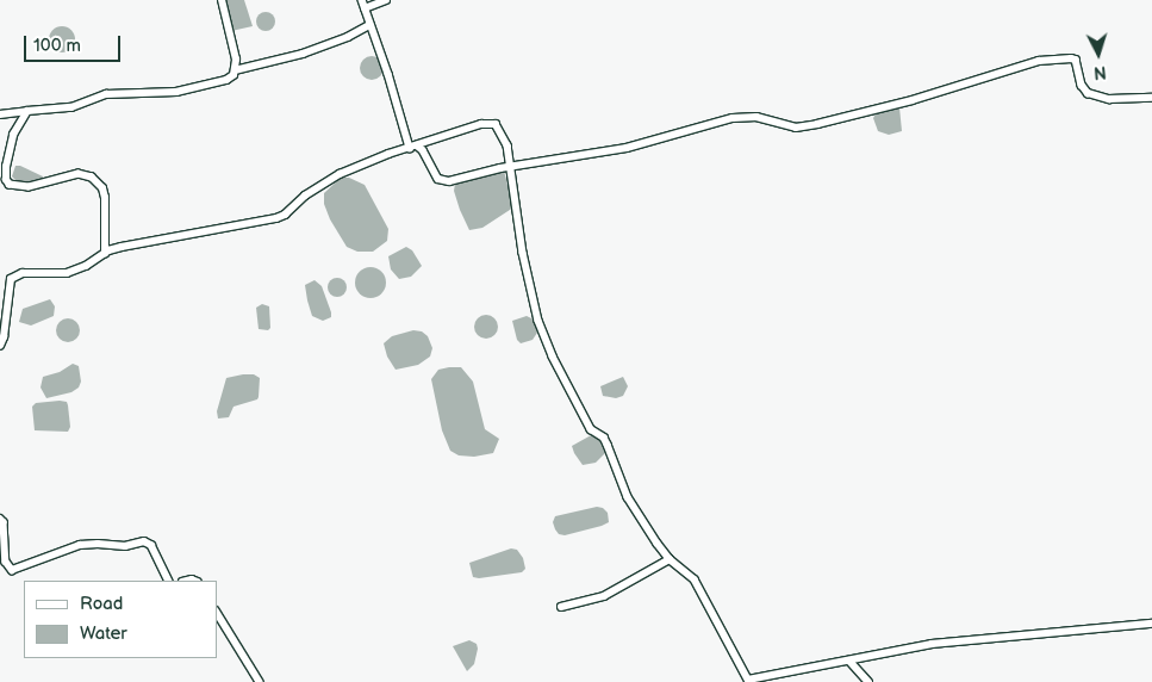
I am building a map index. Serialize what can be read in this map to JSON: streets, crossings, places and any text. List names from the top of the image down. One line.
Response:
{"legend":["Road","Water"],"scale_bar":"100 m","north":"bottom"}
